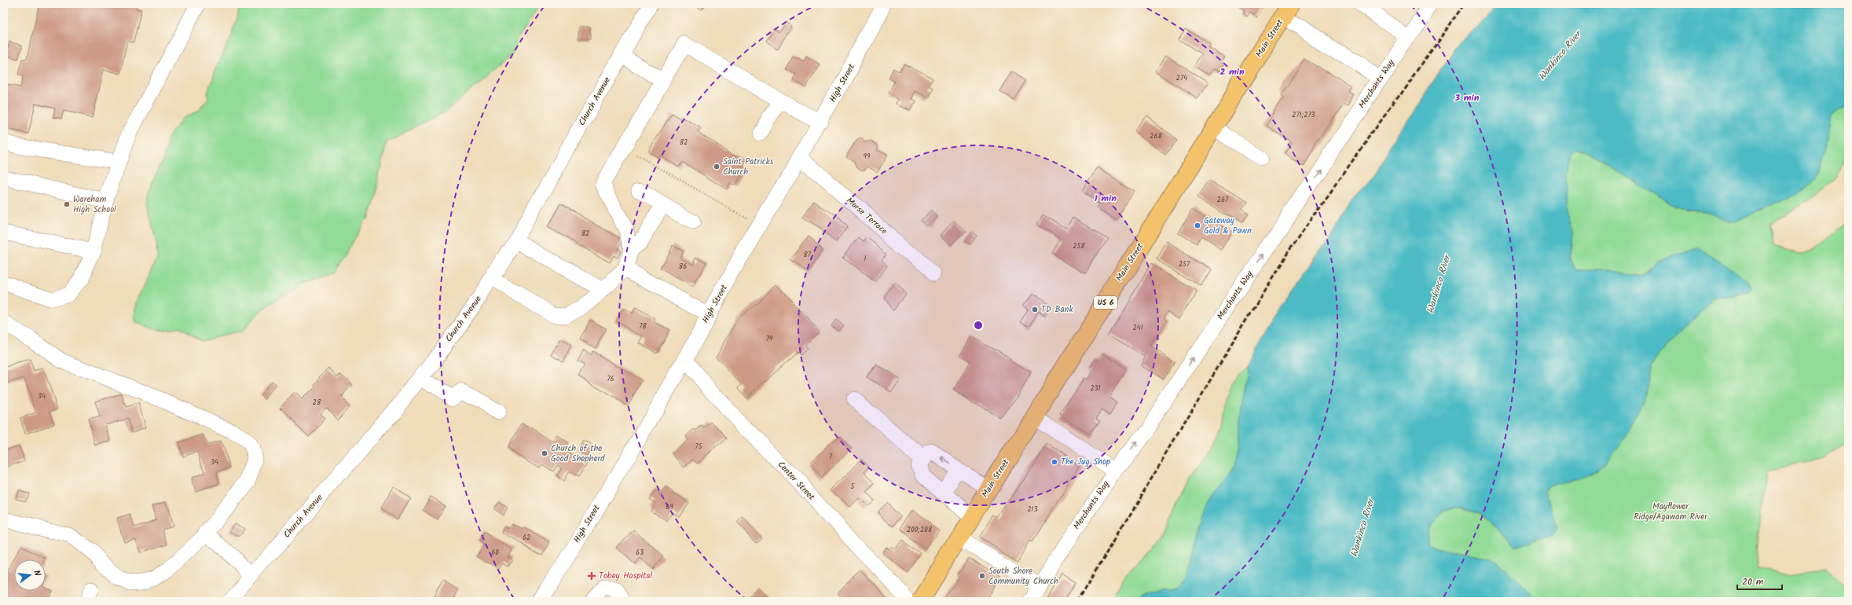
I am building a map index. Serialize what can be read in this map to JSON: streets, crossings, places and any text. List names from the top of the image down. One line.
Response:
{"streets":{"main road":["Main Street","US 6"],"street":["High Street","Merchants Way","Church Avenue","Morse Terrace","Center Street"]},"crossings":[["High Street","Morse Terrace"],["High Street","Center Street"]],"one_way":["Merchants Way"],"water":["Wankinco River"],"parks":["Mayflower Ridge/Agawam River"],"places":{"other":["Saint Patricks Church","Wareham High School","Gateway Gold & Pawn","TD Bank","Church of the Good Shepherd","The Jug Shop","South Shore Community Church"],"health":["Tobey Hospital"]},"house_numbers":["274","271;273","268","82","99","267","82","258","87","1","257","86","78","241","79","76","231","34","28","75","7","34","5","69","213","200;208","62","60","63"],"scale_bar":"20 m","north":"right","rings":["2 min","3 min","1 min"]}
